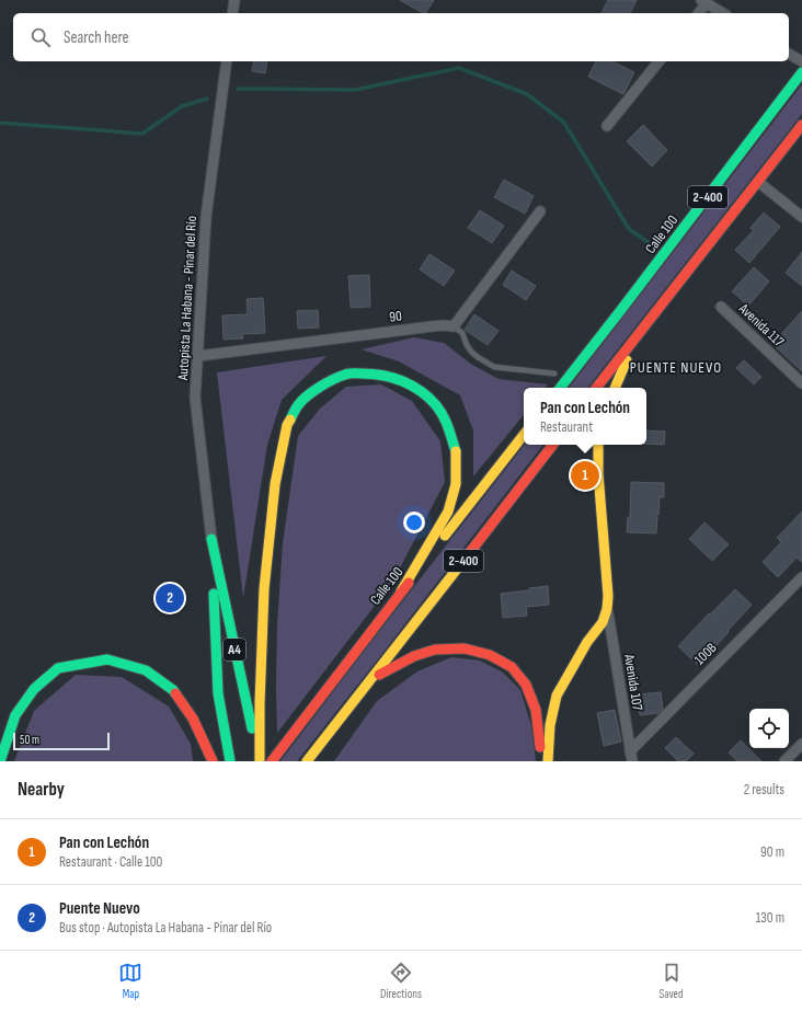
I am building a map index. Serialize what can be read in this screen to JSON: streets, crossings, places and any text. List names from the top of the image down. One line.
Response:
{"streets":{"highway":["2-400","Calle 100","Autopista La Habana - Pinar del Río","A4"],"street":["90","Avenida 117","100B","Avenida 107"]},"crossings":[["Autopista La Habana - Pinar del Río","90"],["Autopista La Habana - Pinar del Río","A4"],["100B","Avenida 107"]],"districts":["PUENTE NUEVO"],"scale_bar":"50 m","page":{"search":"Search here","popup":["Pan con Lechón","Restaurant"],"pins":["1","2"],"scale":"50 m","heading":["Nearby","2 results"],"list":[{"mark":"1","name":"Pan con Lechón","note":"Restaurant · Calle 100","value":"90 m"},{"mark":"2","name":"Puente Nuevo","note":"Bus stop · Autopista La Habana - Pinar del Río","value":"130 m"}],"nav":["Map","Directions","Saved"]}}
